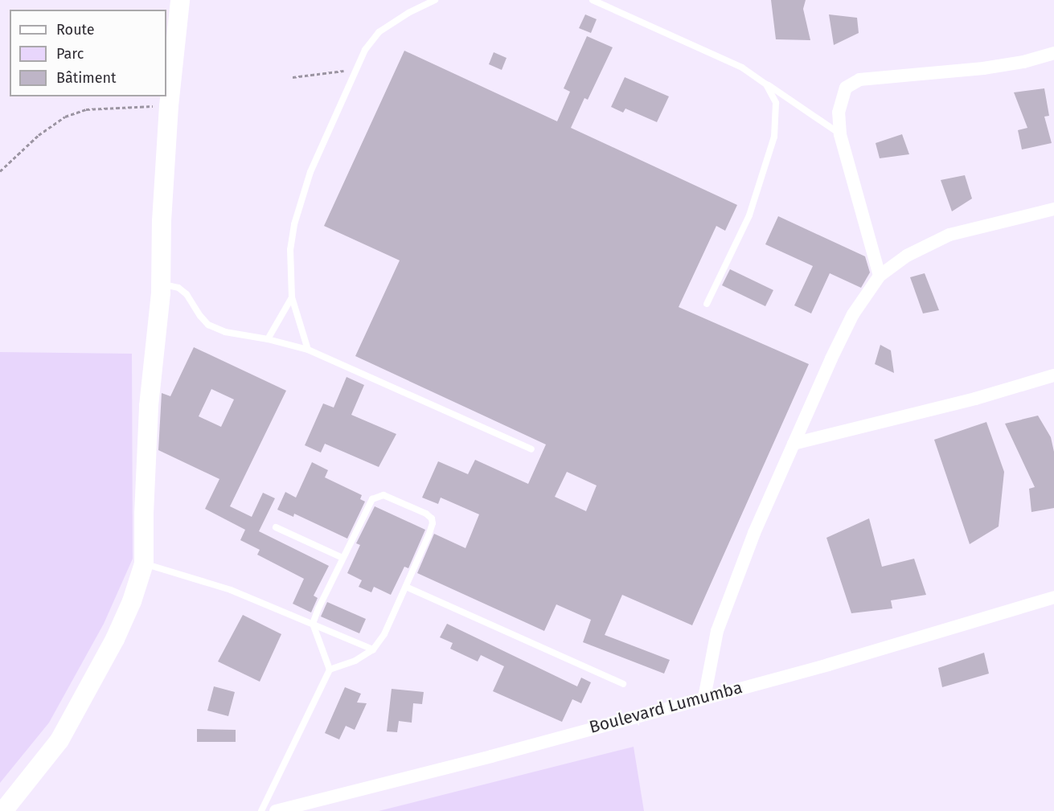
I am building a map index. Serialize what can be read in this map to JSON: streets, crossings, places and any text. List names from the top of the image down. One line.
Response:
{"streets":{"street":["Boulevard Lumumba"]},"legend":["Route","Parc","Bâtiment"]}
